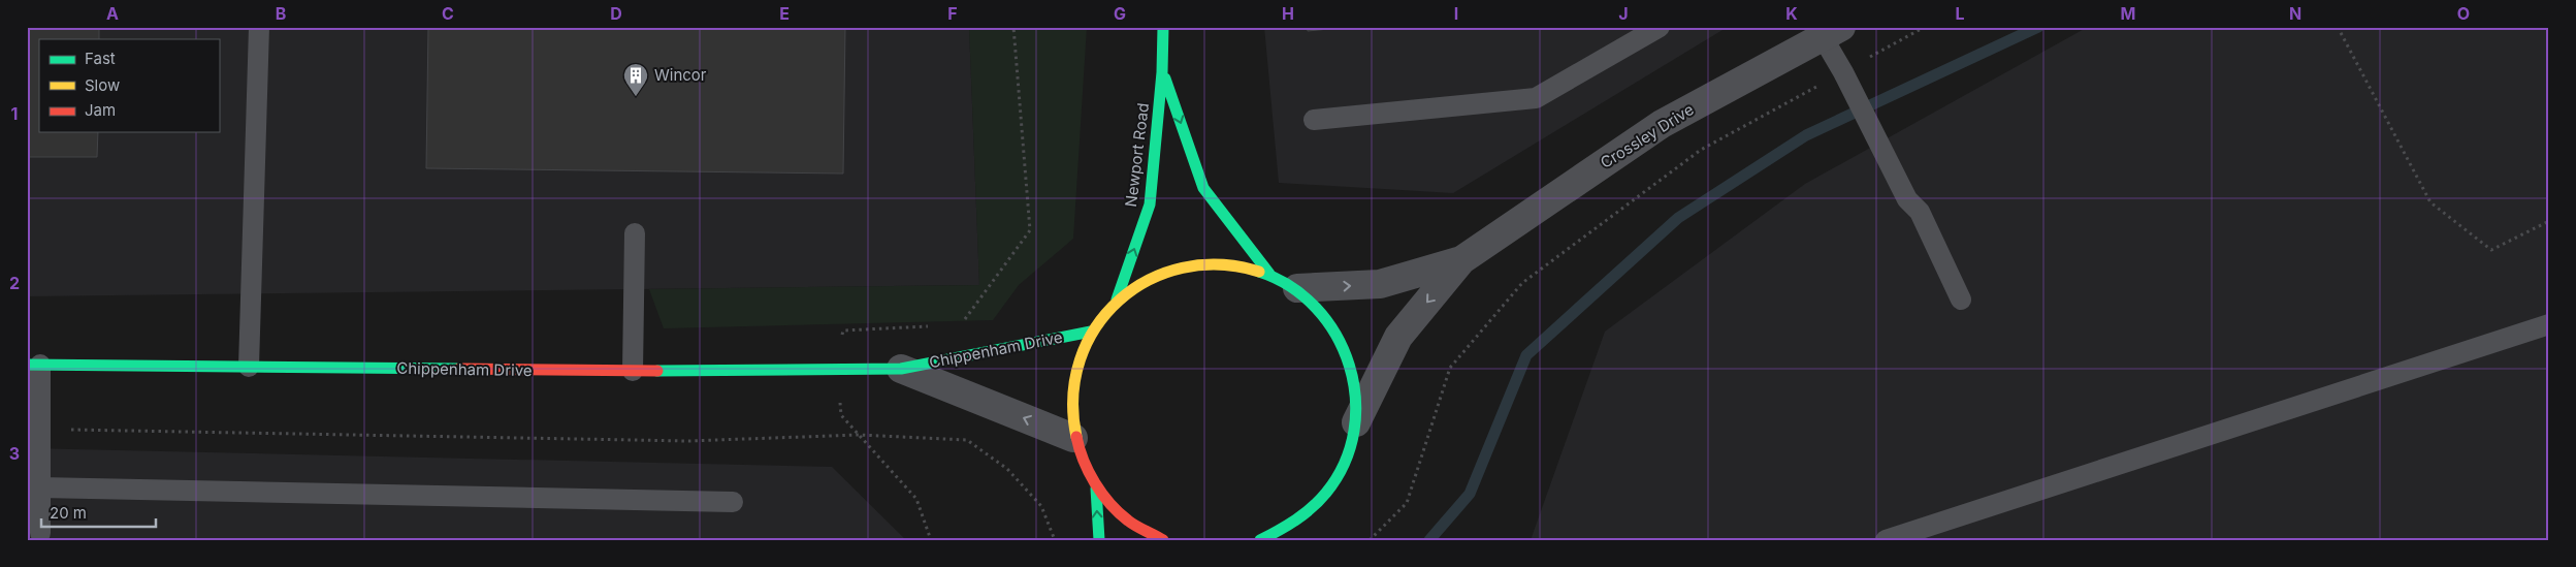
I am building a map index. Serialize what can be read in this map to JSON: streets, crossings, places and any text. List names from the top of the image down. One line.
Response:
{"streets":{"street":["Crossley Drive","Newport Road","Chippenham Drive"]},"places":{"building":["Wincor"]},"legend":["Fast","Slow","Jam"],"scale_bar":"20 m","grid":{"columns":["A","B","C","D","E","F","G","H","I","J","K","L","M","N","O"],"rows":["1","2","3"]}}
